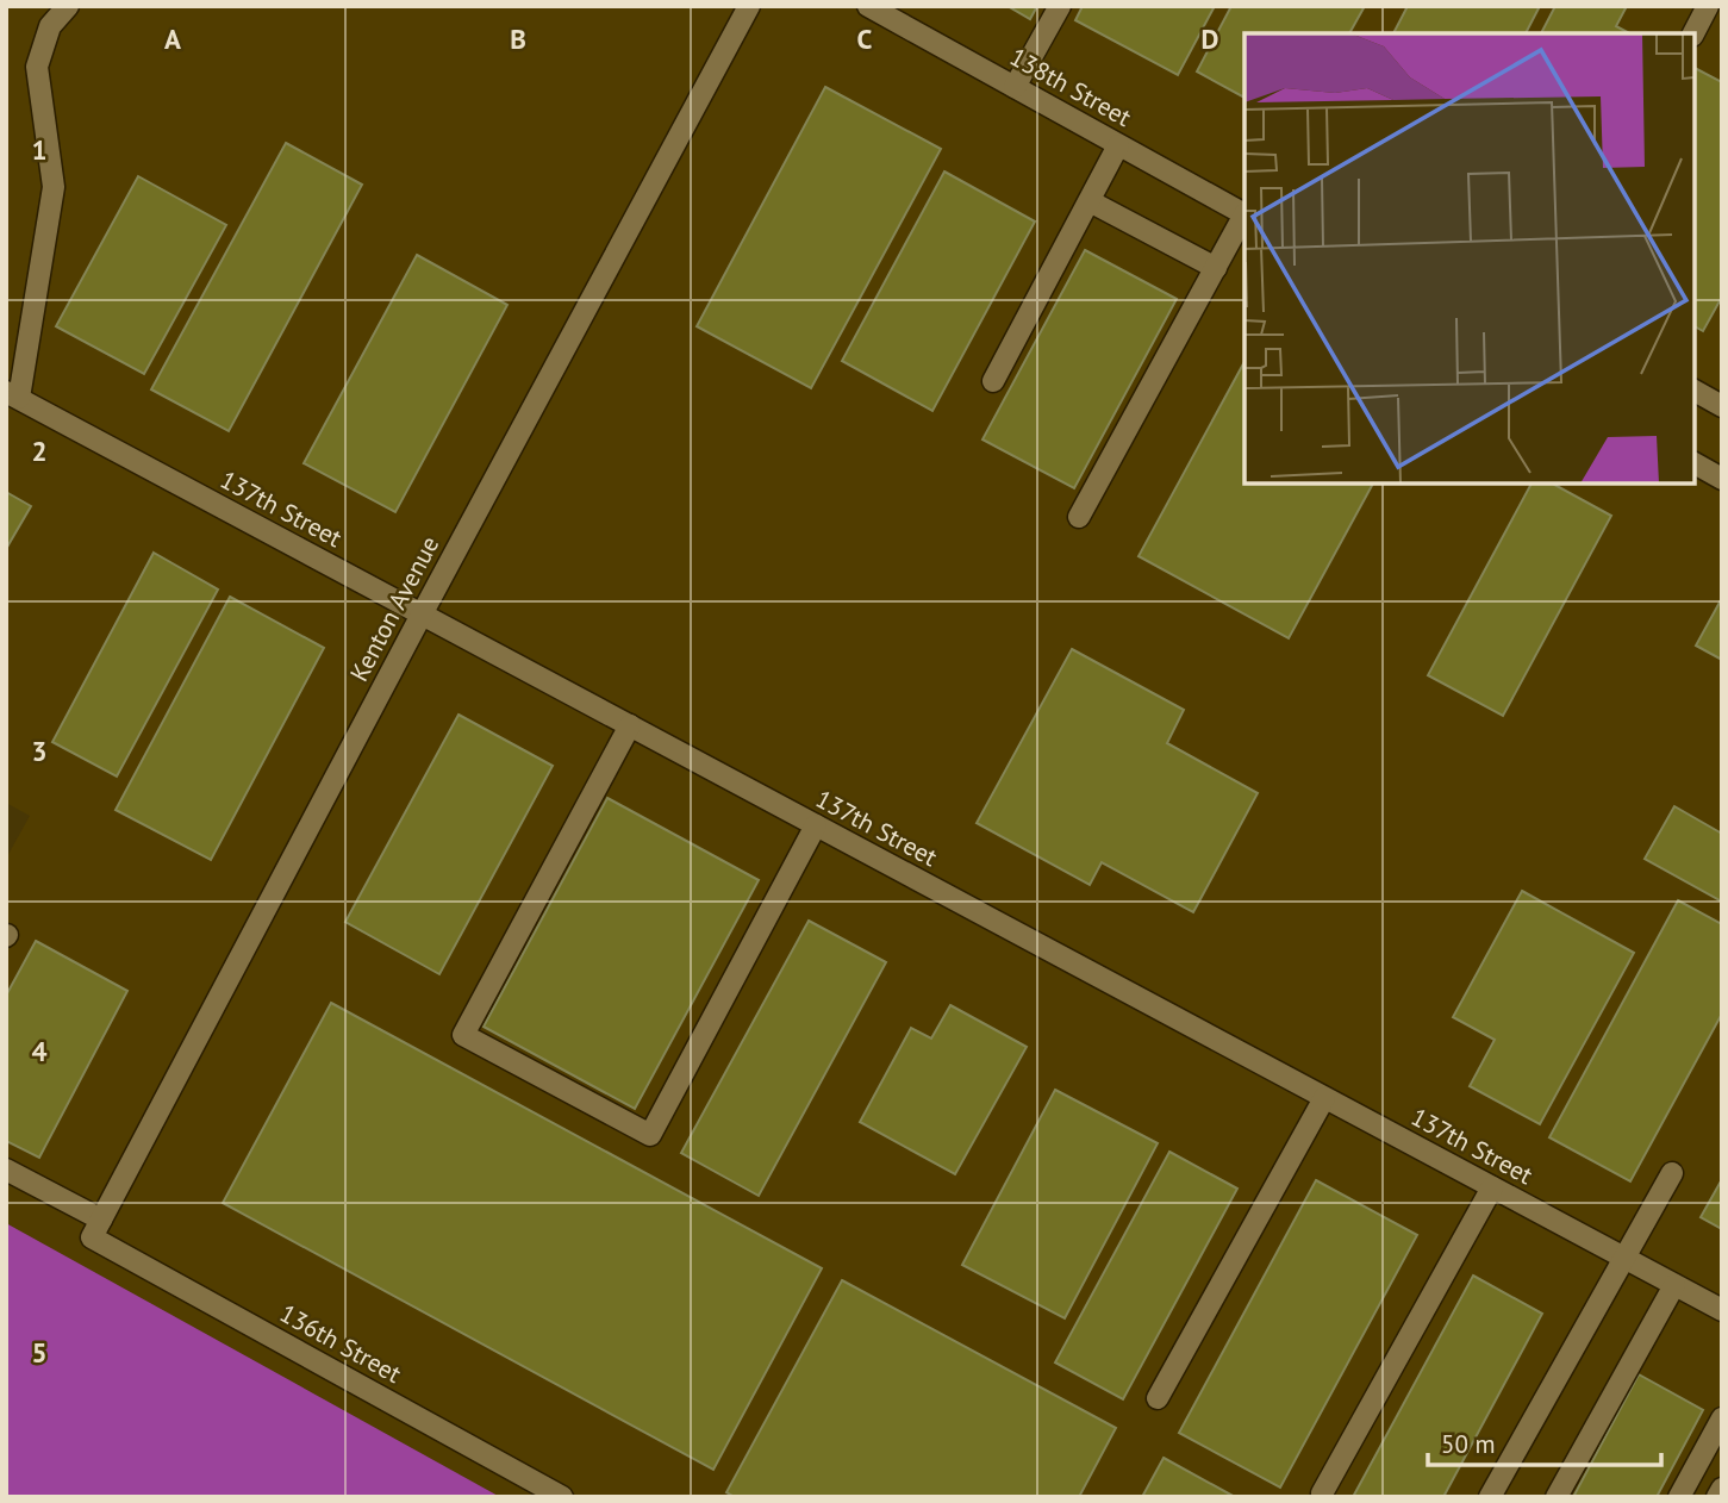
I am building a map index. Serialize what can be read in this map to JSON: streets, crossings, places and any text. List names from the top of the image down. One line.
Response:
{"streets":{"street":["138th Street","137th Street","Kenton Avenue","136th Street"]},"crossings":[["137th Street","Kenton Avenue"],["Kenton Avenue","136th Street"]],"scale_bar":"50 m","grid":{"columns":["A","B","C","D"],"rows":["1","2","3","4","5"]}}
